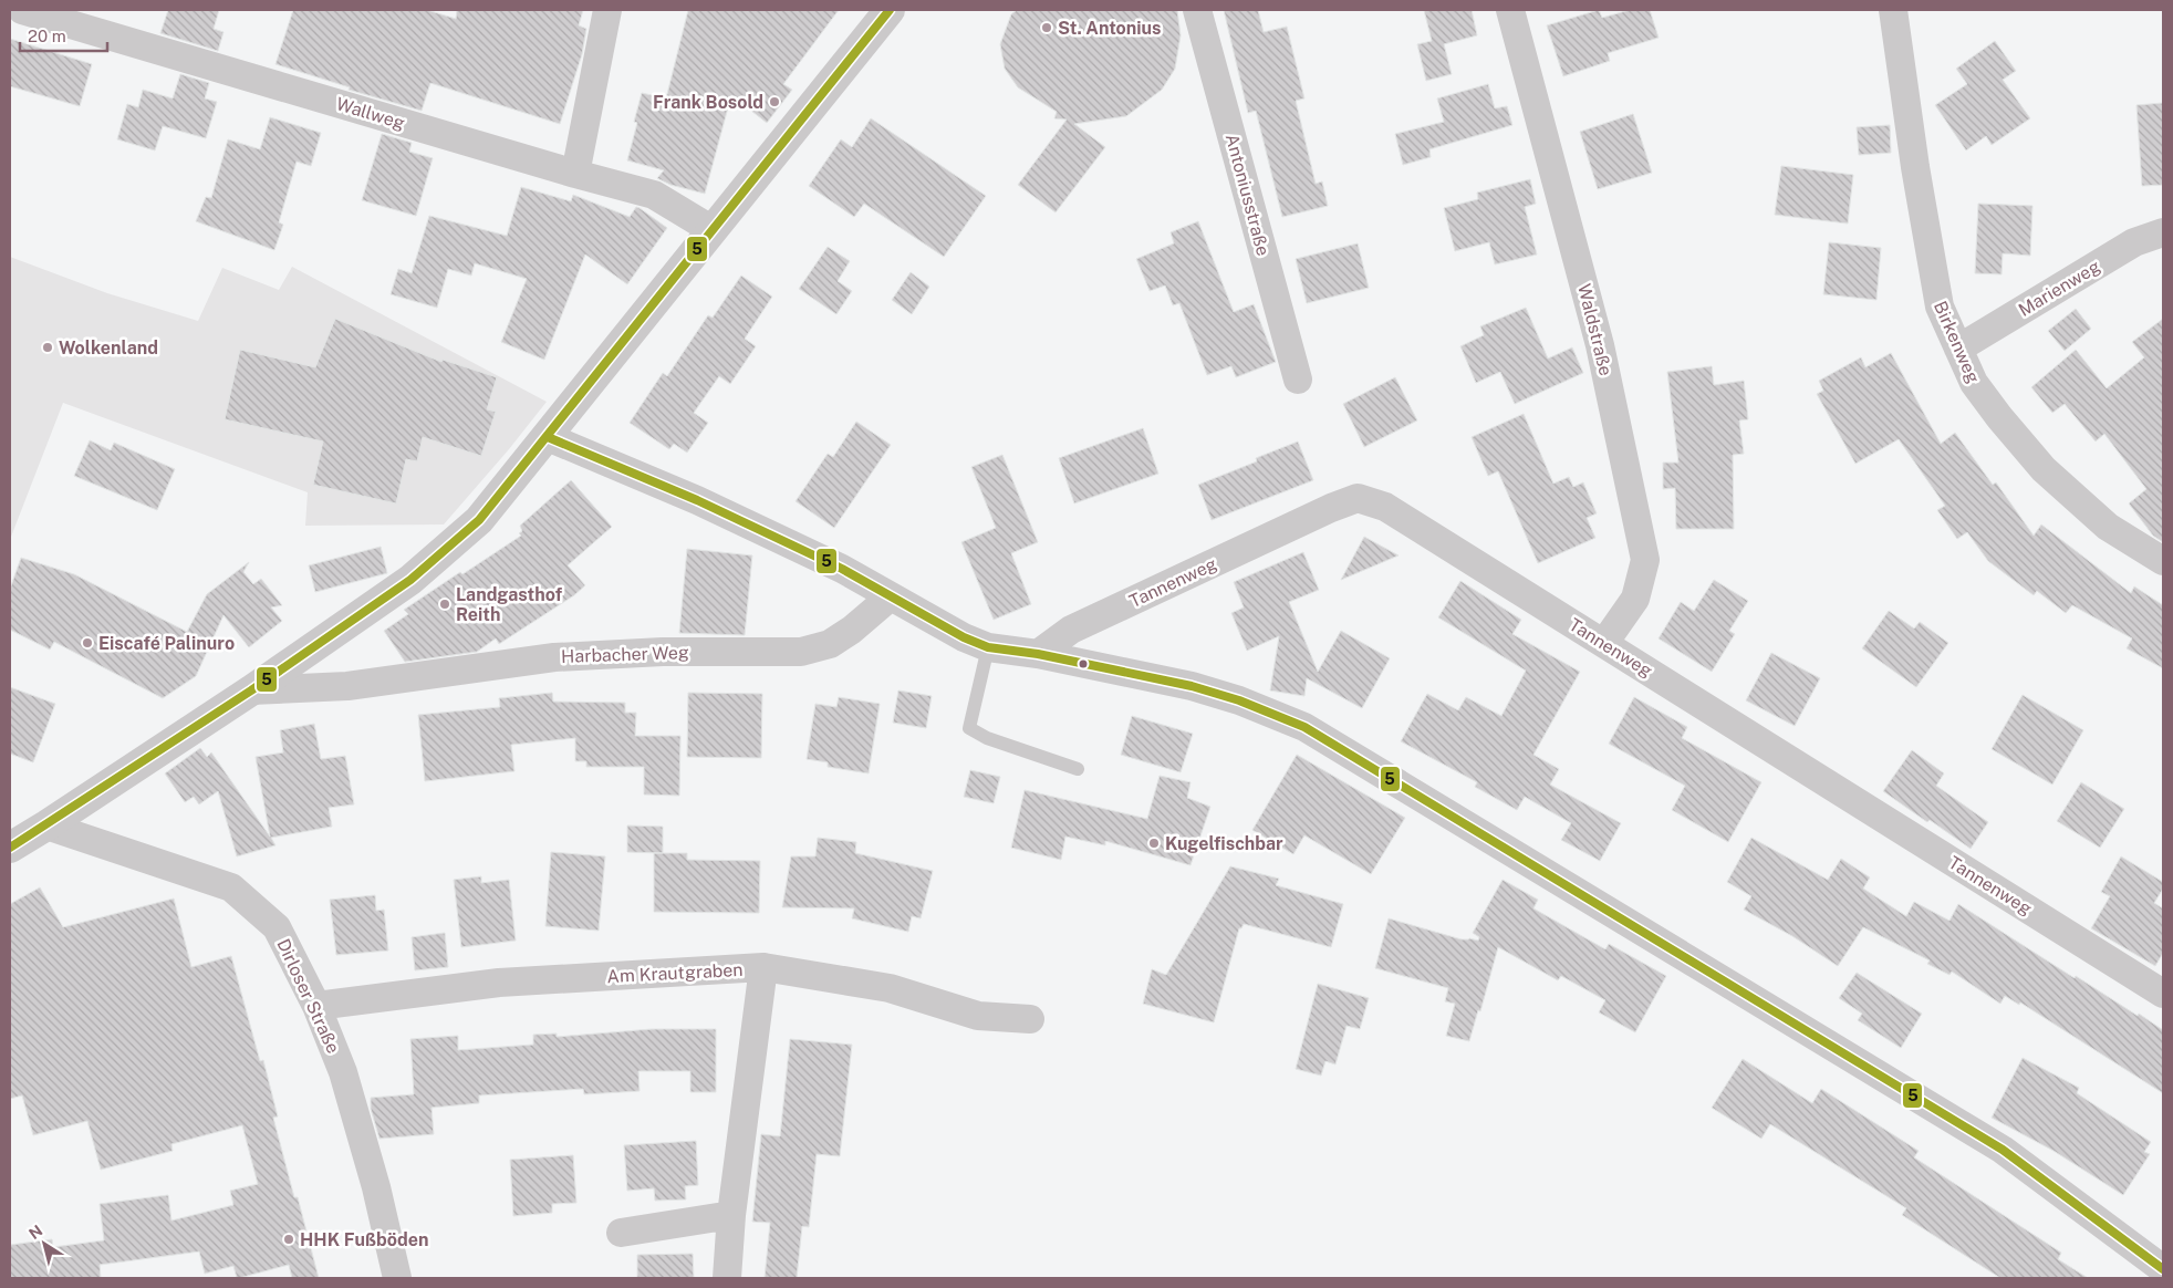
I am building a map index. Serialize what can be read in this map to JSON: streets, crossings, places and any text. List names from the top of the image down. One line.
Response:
{"streets":{"street":["Wallweg","Antoniusstraße","Marienweg","Waldstraße","Birkenweg","Tannenweg","Harbacher Weg","Am Krautgraben","Dirloser Straße"]},"crossings":[["Marienweg","Birkenweg"],["Waldstraße","Tannenweg"],["Am Krautgraben","Dirloser Straße"]],"places":["St. Antonius","Frank Bosold","Wolkenland","Landgasthof Reith","Eiscafé Palinuro","Kugelfischbar","HHK Fußböden"],"lines":["transit line 5"],"scale_bar":"20 m","north":"top left"}
